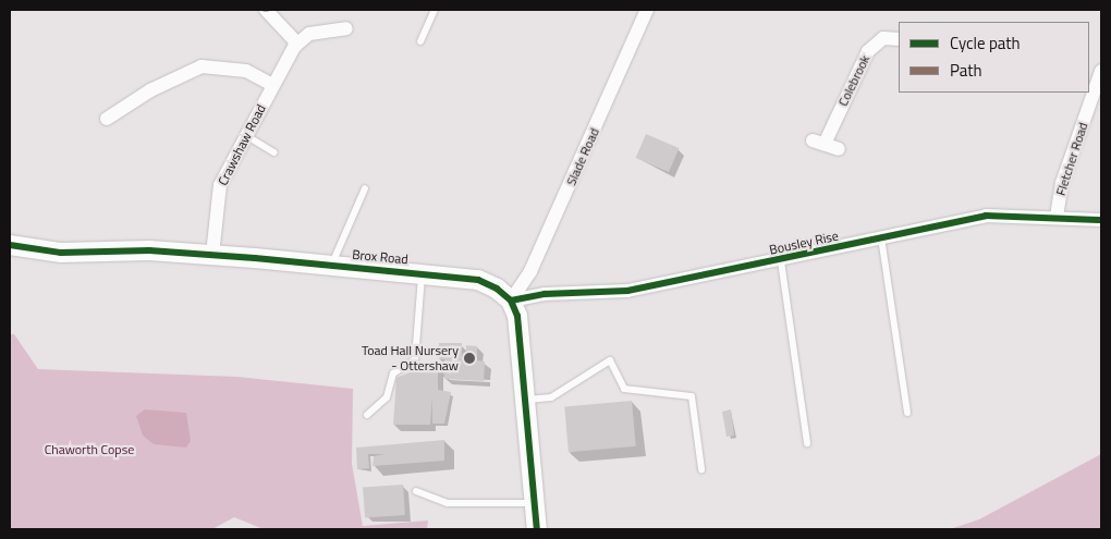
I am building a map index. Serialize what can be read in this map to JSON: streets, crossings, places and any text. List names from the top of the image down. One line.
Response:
{"streets":{"street":["Colebrook","Crawshaw Road","Slade Road","Fletcher Road","Bousley Rise","Brox Road"]},"crossings":[["Crawshaw Road","Brox Road"],["Slade Road","Bousley Rise"],["Slade Road","Brox Road"],["Fletcher Road","Bousley Rise"],["Bousley Rise","Brox Road"]],"parks":["Chaworth Copse"],"places":["Toad Hall Nursery - Ottershaw"],"legend":["Cycle path","Path"]}
